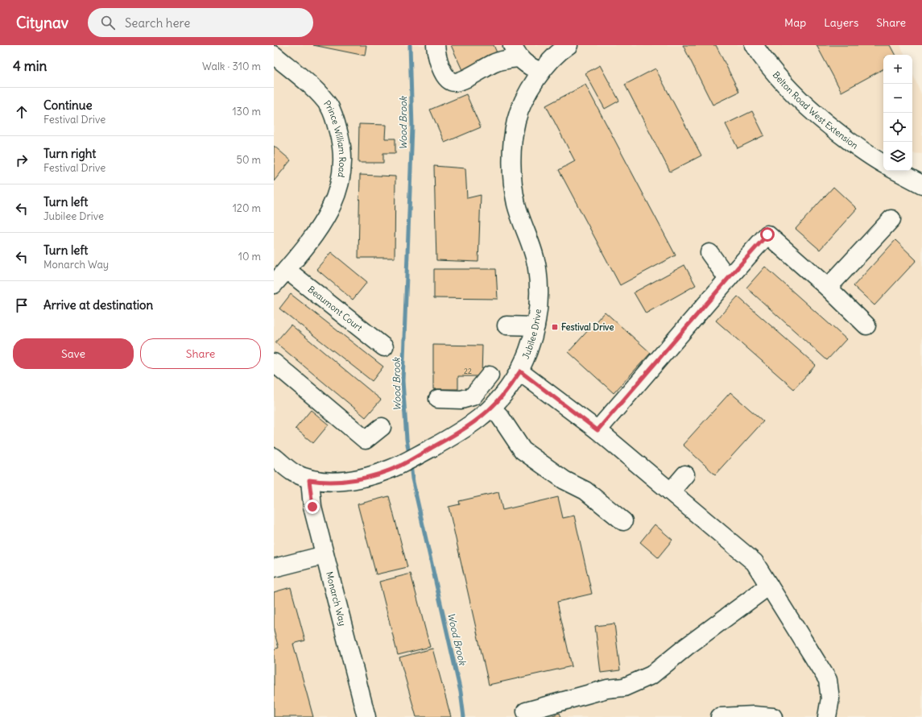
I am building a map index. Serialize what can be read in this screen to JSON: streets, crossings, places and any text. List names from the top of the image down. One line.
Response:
{"streets":{"street":["Belton Road West Extension","Prince William Road","Beaumont Court","Jubilee Drive","Monarch Way"]},"crossings":[["Prince William Road","Beaumont Court"],["Jubilee Drive","Monarch Way"]],"water":["Wood Brook"],"places":{"transit":["Festival Drive"]},"house_numbers":["22"],"page":{"header":"Citynav","search":"Search here","nav":["Map","Layers","Share"],"heading":["4 min","Walk · 310 m"],"map_buttons":["+","−"],"list":[["Continue","Festival Drive","130 m"],["Turn right","Festival Drive","50 m"],["Turn left","Jubilee Drive","120 m"],["Turn left","Monarch Way","10 m"],"Arrive at destination"],"buttons":["Save","Share"]}}
